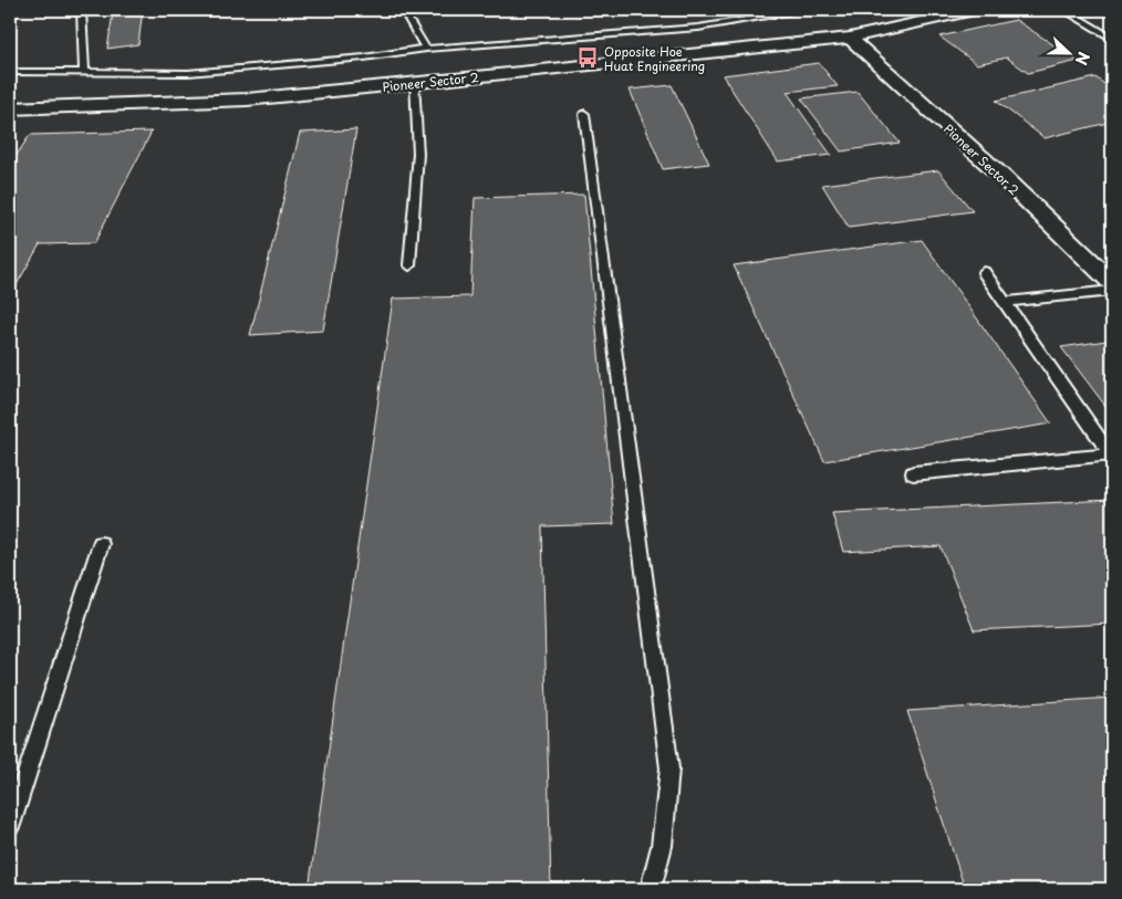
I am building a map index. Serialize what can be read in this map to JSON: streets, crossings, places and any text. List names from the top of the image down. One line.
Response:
{"streets":{"street":["Pioneer Sector 2"]},"places":{"bus stop":["Opposite Hoe Huat Engineering"]},"north":"right"}
